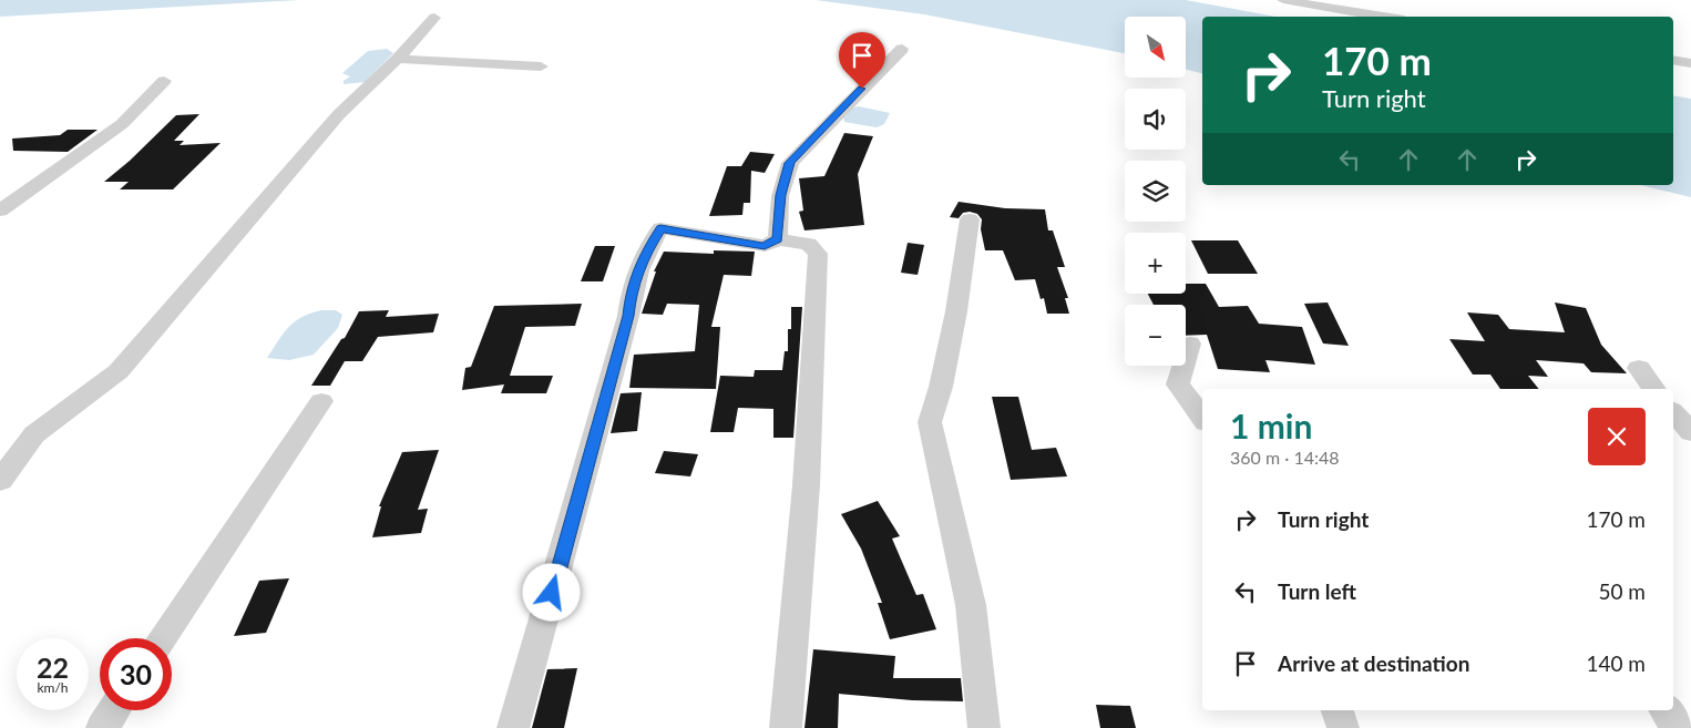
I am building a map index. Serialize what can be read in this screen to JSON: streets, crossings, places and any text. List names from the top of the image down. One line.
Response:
{"north":"bottom right","page":{"map_buttons":["+","−"],"turn":["170 m","Turn right"],"heading":["1 min","360 m · 14:48"],"list":[{"name":"Turn right","value":"170 m"},{"name":"Turn left","value":"50 m"},{"name":"Arrive at destination","value":"140 m"}],"speed":"22 km/h","limit":"30"}}
